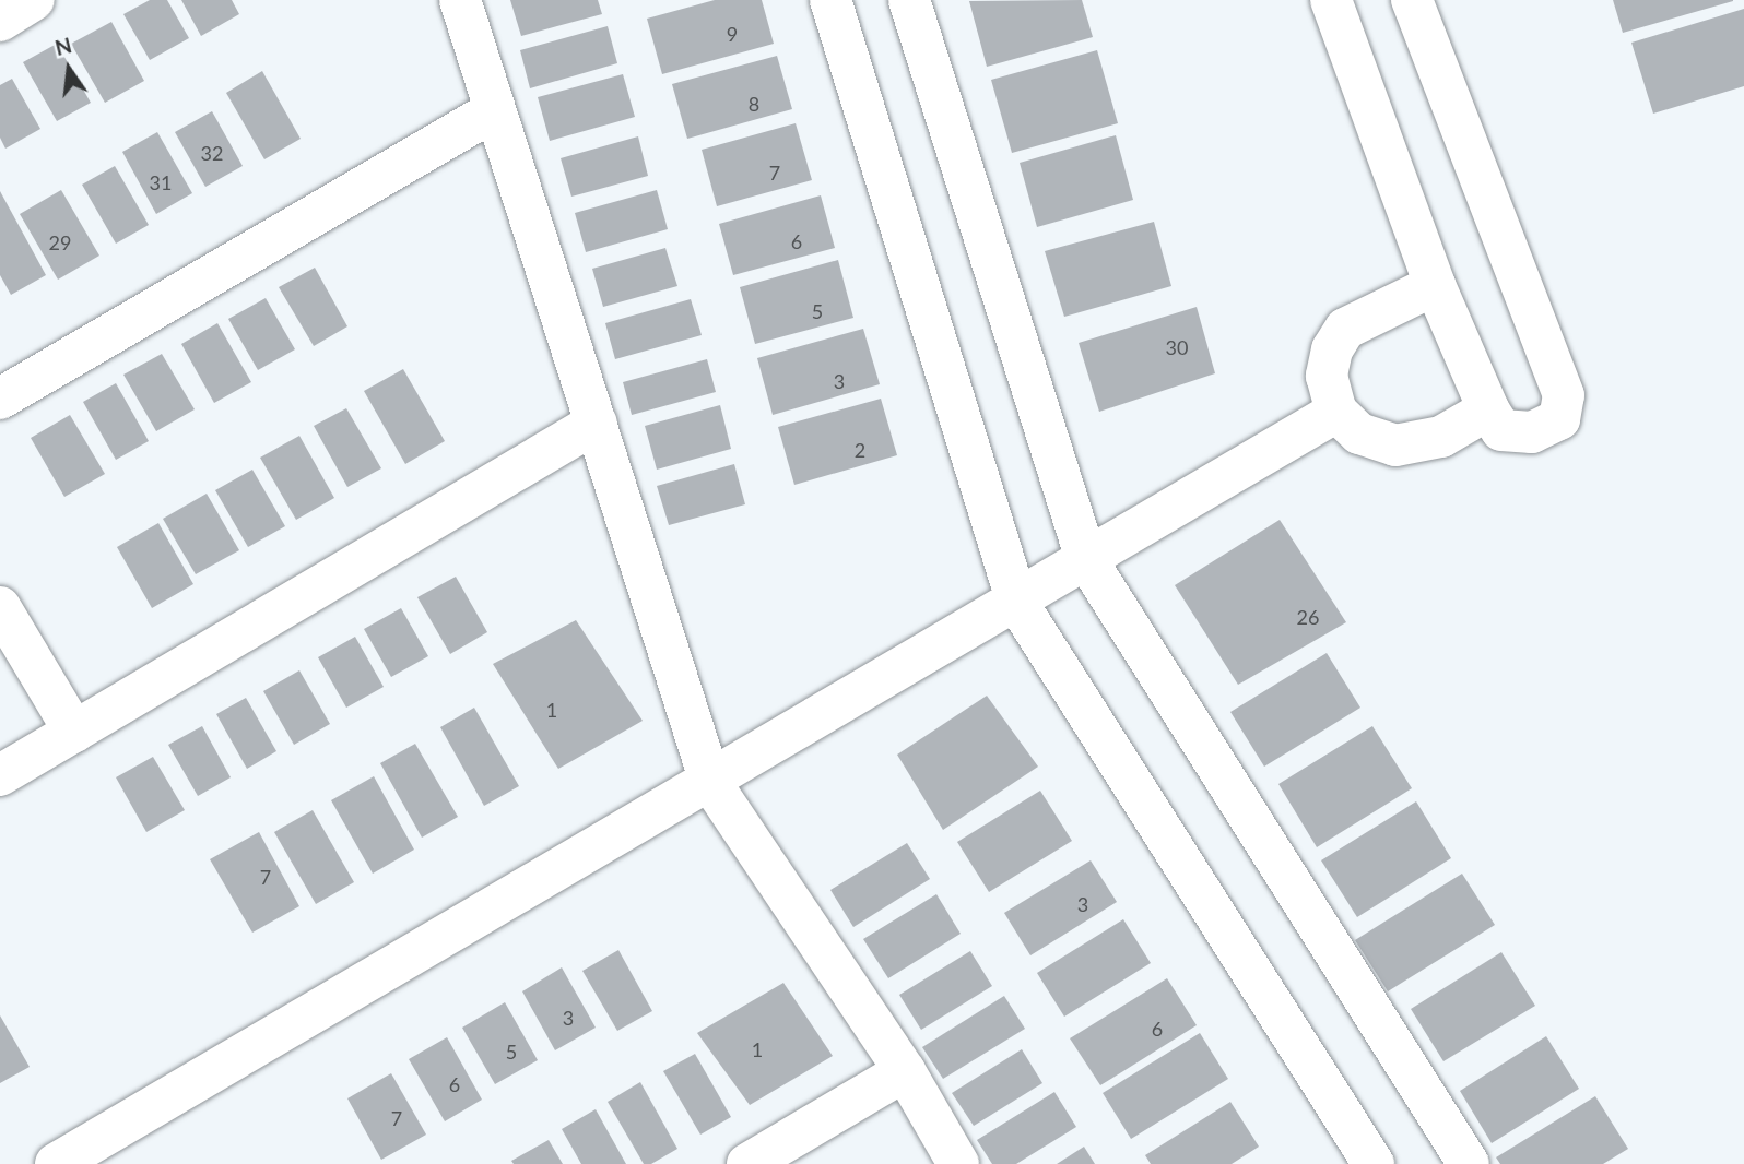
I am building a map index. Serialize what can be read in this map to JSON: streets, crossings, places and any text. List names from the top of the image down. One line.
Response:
{"house_numbers":["9","8","32","7","31","6","29","5","30","3","2","26","1","7","3","3","6","1","5","6","7"],"north":"top"}
